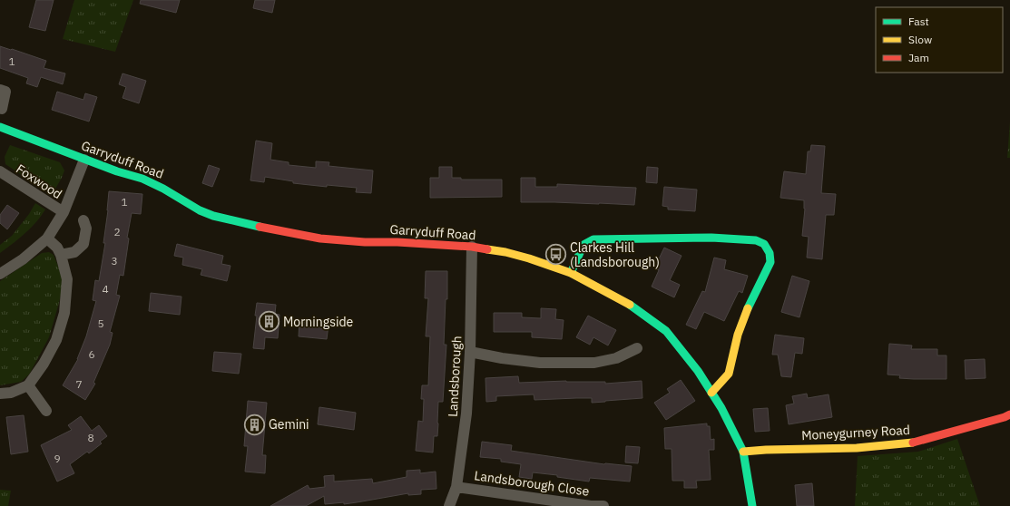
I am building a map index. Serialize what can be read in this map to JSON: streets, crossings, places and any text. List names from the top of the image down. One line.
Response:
{"streets":{"street":["Garryduff Road","Foxwood","Landsborough","Moneygurney Road","Landsborough Close"]},"crossings":[["Garryduff Road","Foxwood"],["Garryduff Road","Landsborough"],["Garryduff Road","Moneygurney Road"],["Landsborough","Landsborough Close"]],"places":{"bus stop":["Clarkes Hill (Landsborough)"],"building":["Morningside","Gemini"]},"house_numbers":["1","1","2","3","4","5","6","7","8","9"],"legend":["Fast","Slow","Jam"]}
